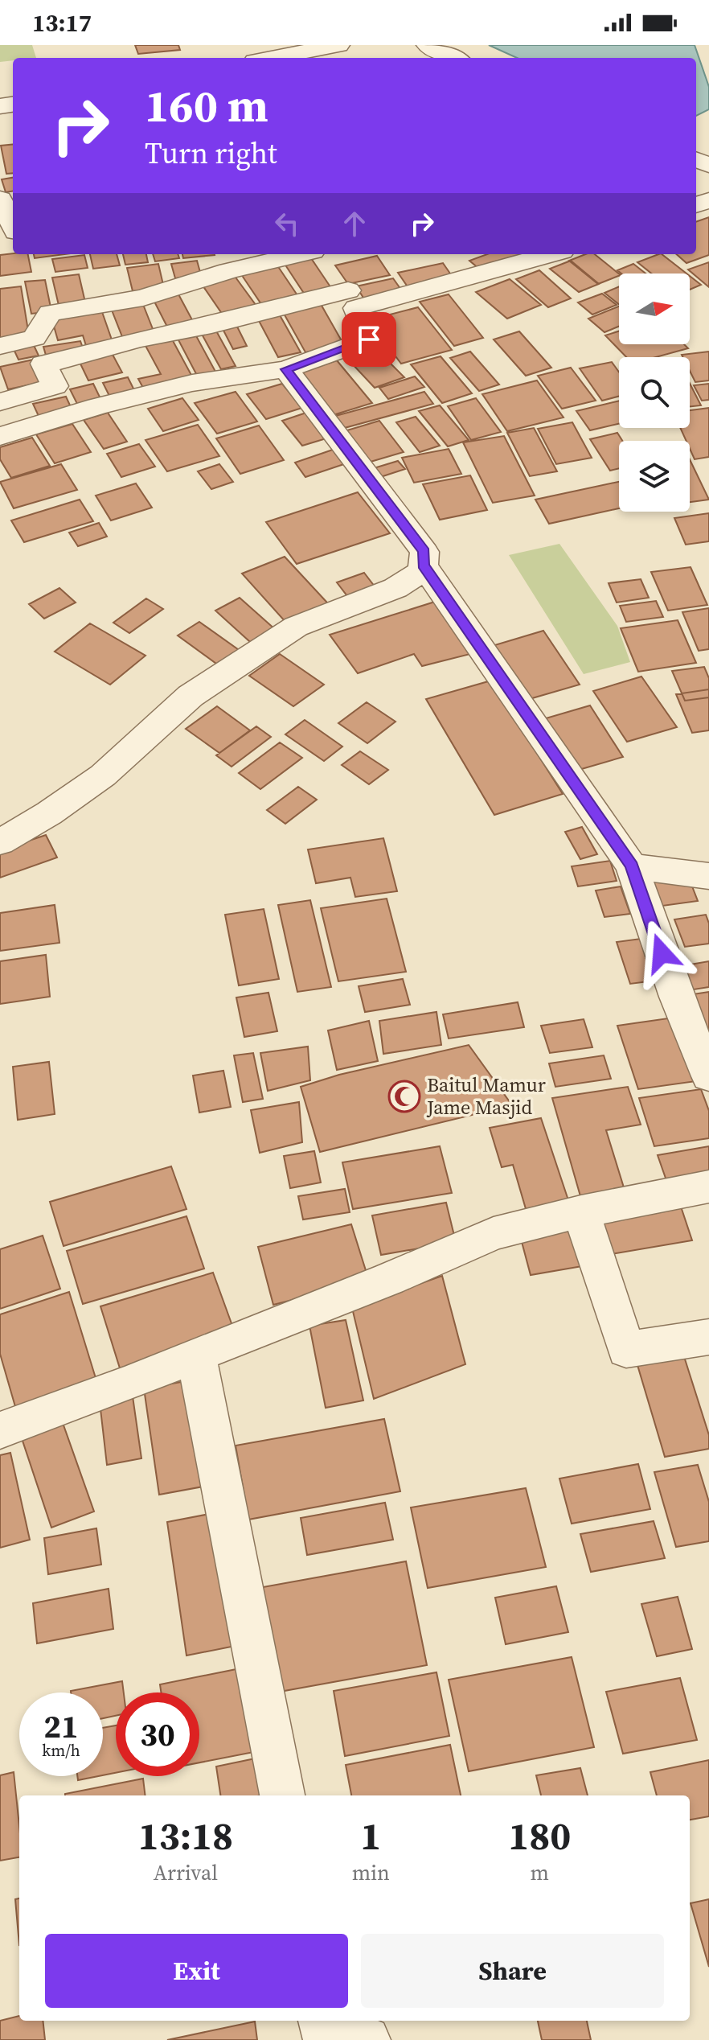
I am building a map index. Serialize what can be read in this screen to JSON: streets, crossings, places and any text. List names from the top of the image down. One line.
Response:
{"places":{"mosque":["Baitul Mamur Jame Masjid"]},"north":"right","page":{"status":"13:17","turn":["160 m","Turn right"],"speed":"21 km/h","limit":"30","eta":["13:18","Arrival","1","min","180","m"],"buttons":["Exit","Share"]}}
